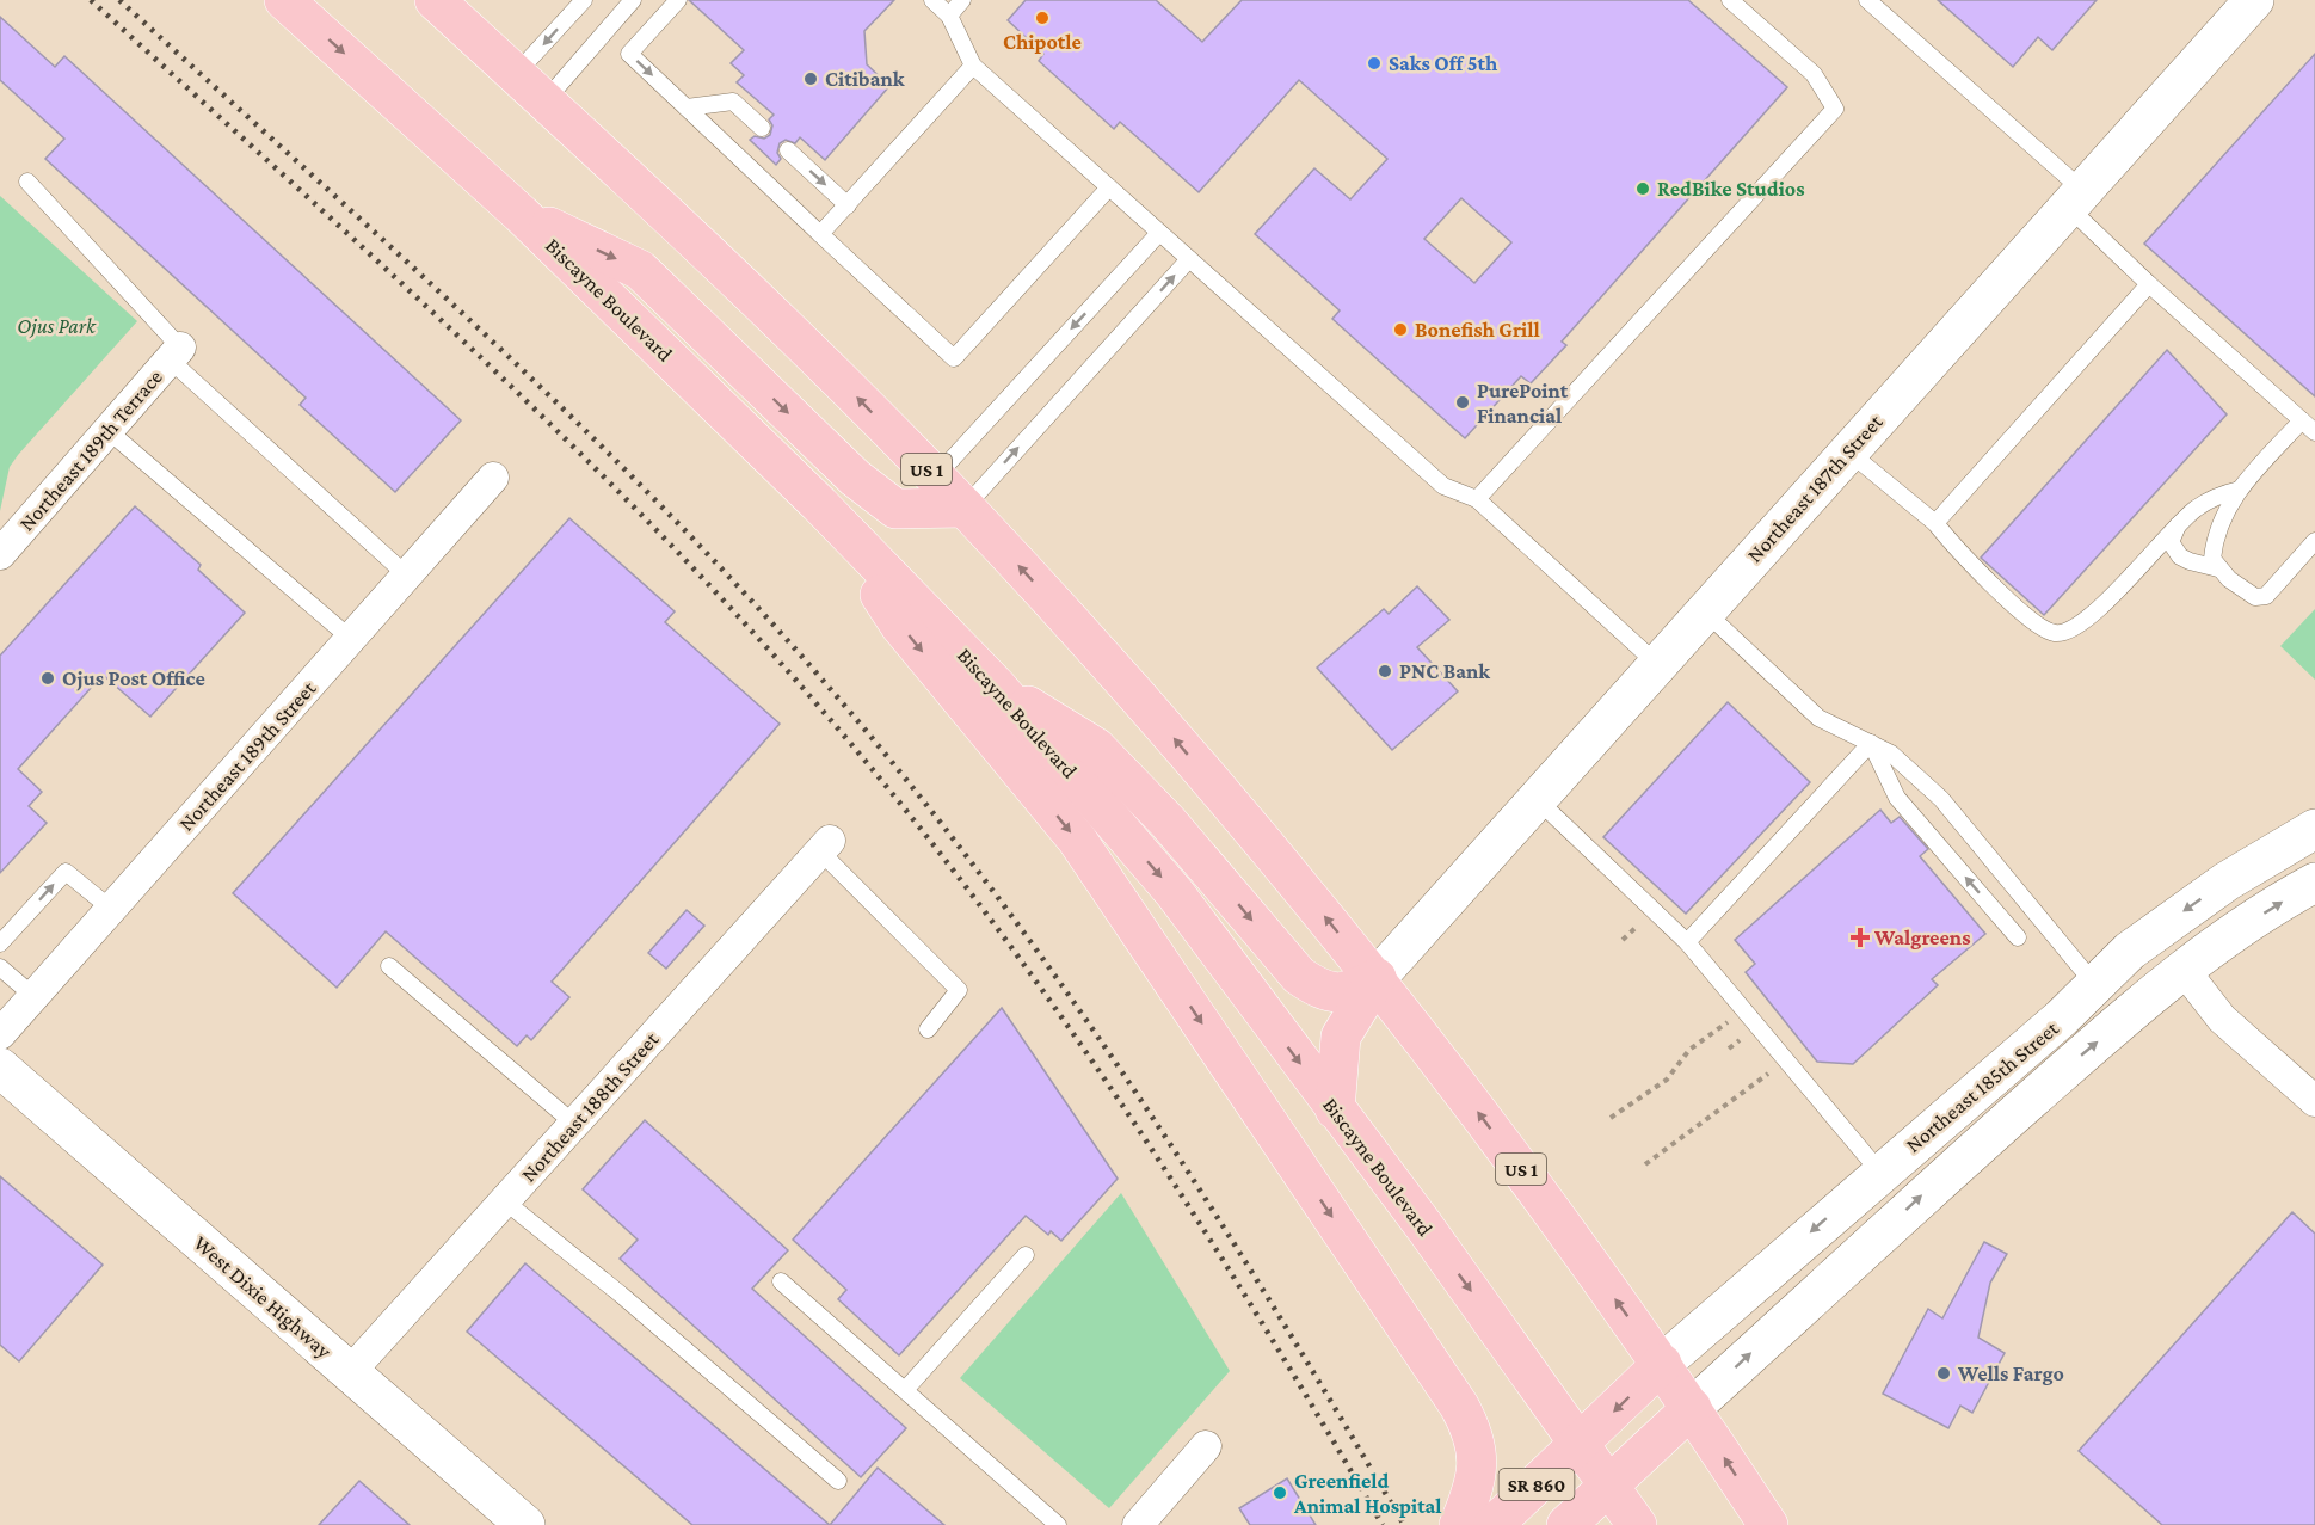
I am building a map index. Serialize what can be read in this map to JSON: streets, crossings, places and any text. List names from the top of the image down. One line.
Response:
{"streets":{"main road":["Biscayne Boulevard","US 1","SR 860"],"street":["Northeast 189th Terrace","Northeast 187th Street","Northeast 189th Street","Northeast 185th Street","Northeast 188th Street","West Dixie Highway"]},"crossings":[["Biscayne Boulevard","SR 860"],["US 1","Northeast 187th Street"],["US 1","Northeast 185th Street"],["US 1","SR 860"],["Northeast 185th Street","SR 860"],["Northeast 188th Street","West Dixie Highway"]],"parks":["Ojus Park"],"places":{"other":["Chipotle","Saks Off 5th","Citibank","RedBike Studios","Bonefish Grill","PurePoint Financial","PNC Bank","Ojus Post Office","Wells Fargo","Greenfield Animal Hospital"],"health":["Walgreens"]}}
